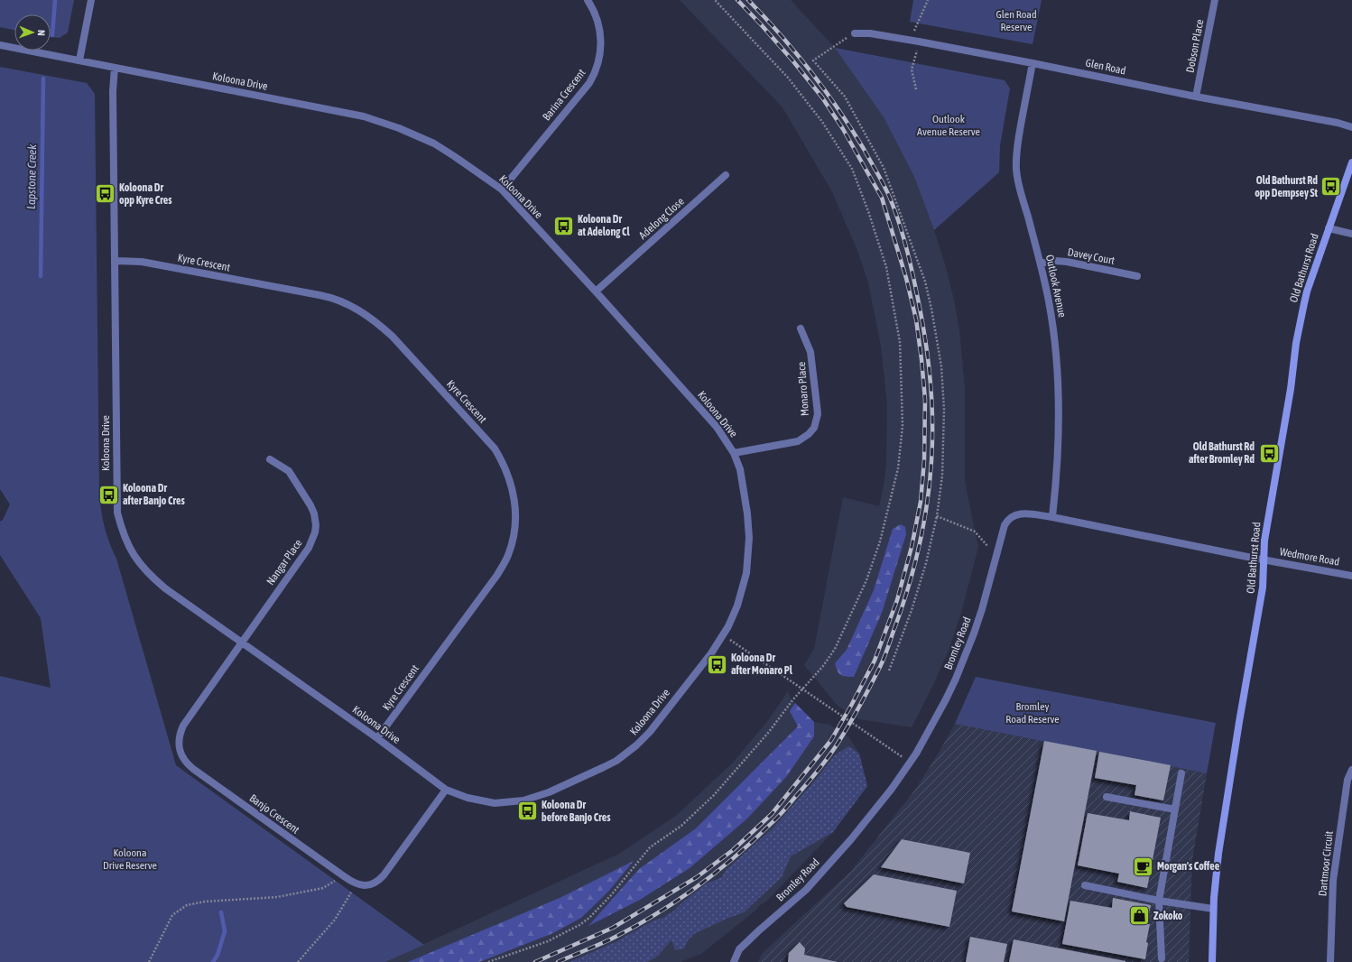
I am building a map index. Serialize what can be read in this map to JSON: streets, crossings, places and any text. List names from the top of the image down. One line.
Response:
{"streets":{"main road":["Old Bathurst Road"],"street":["Dobson Place","Glen Road","Koloona Drive","Barina Crescent","Adelong Close","Davey Court","Kyre Crescent","Outlook Avenue","Monaro Place","Wedmore Road","Nangar Place","Bromley Road","Banjo Crescent","Dartmoor Circuit"]},"crossings":[["Dobson Place","Glen Road"],["Glen Road","Outlook Avenue"],["Koloona Drive","Barina Crescent"],["Koloona Drive","Adelong Close"],["Koloona Drive","Kyre Crescent"],["Koloona Drive","Monaro Place"],["Koloona Drive","Nangar Place"],["Koloona Drive","Banjo Crescent"],["Davey Court","Outlook Avenue"],["Old Bathurst Road","Wedmore Road"],["Old Bathurst Road","Bromley Road"],["Outlook Avenue","Bromley Road"],["Wedmore Road","Bromley Road"],["Nangar Place","Banjo Crescent"]],"water":["Lapstone Creek"],"parks":["Glen Road Reserve","Outlook Avenue Reserve","Bromley Road Reserve","Koloona Drive Reserve"],"places":{"bus stop":["Old Bathurst Rd opp Dempsey St","Koloona Dr opp Kyre Cres","Koloona Dr at Adelong Cl","Old Bathurst Rd after Bromley Rd","Koloona Dr after Banjo Cres","Koloona Dr after Monaro Pl","Koloona Dr before Banjo Cres"],"cafe":["Morgan's Coffee"],"shop":["Zokoko"]},"north":"right"}
